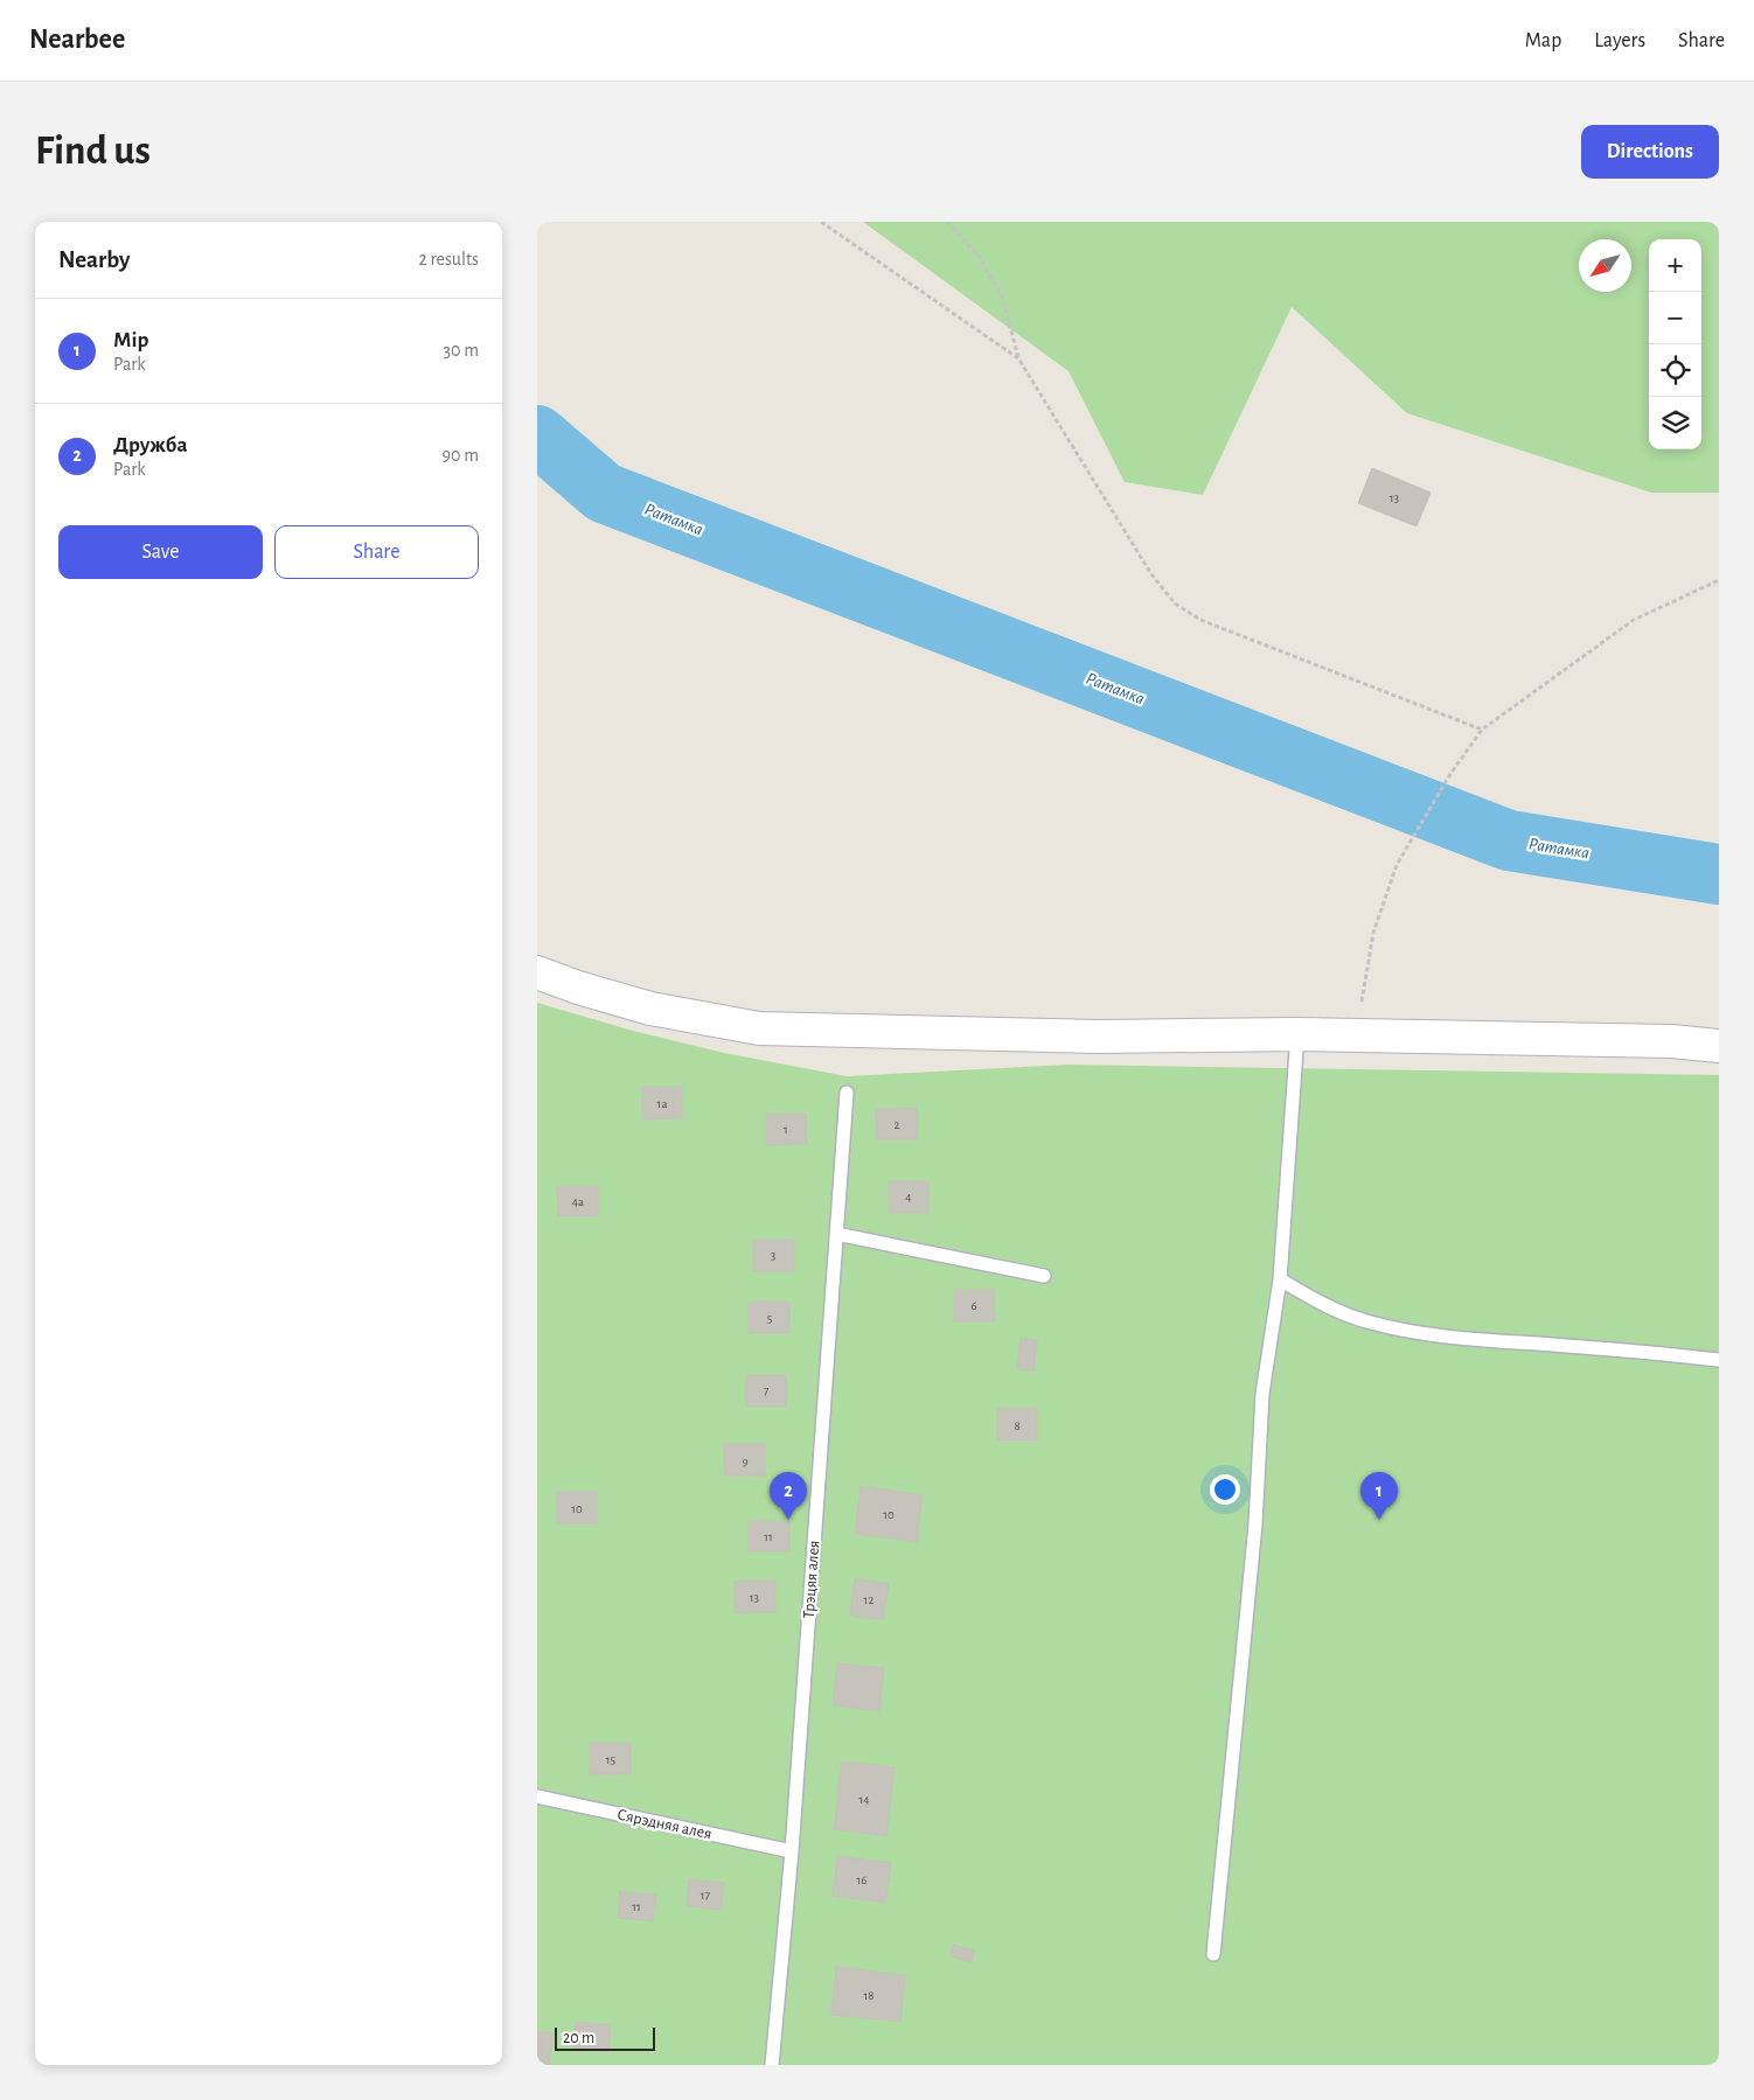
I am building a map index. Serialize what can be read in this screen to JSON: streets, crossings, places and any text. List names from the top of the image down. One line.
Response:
{"streets":{"lane":["Трэцяя алея","Сярэдняя алея"]},"crossings":[["Трэцяя алея","Сярэдняя алея"]],"water":["Ратамка"],"house_numbers":["13","1а","2","1","4","4а","3","6","5","7","8","9","10","10","11","13","12","15","14","16","17","11","18"],"scale_bar":"20 m","north":"bottom left","page":{"header":"Nearbee","nav":["Map","Layers","Share"],"buttons":["Directions",["Save","Share"]],"title":"Find us","heading":["Nearby","2 results"],"map_buttons":["+","−"],"list":[{"mark":"1","name":"Мір","note":"Park","value":"30 m"},{"mark":"2","name":"Дружба","note":"Park","value":"90 m"}],"pins":["1","2"],"scale":"20 m"}}
